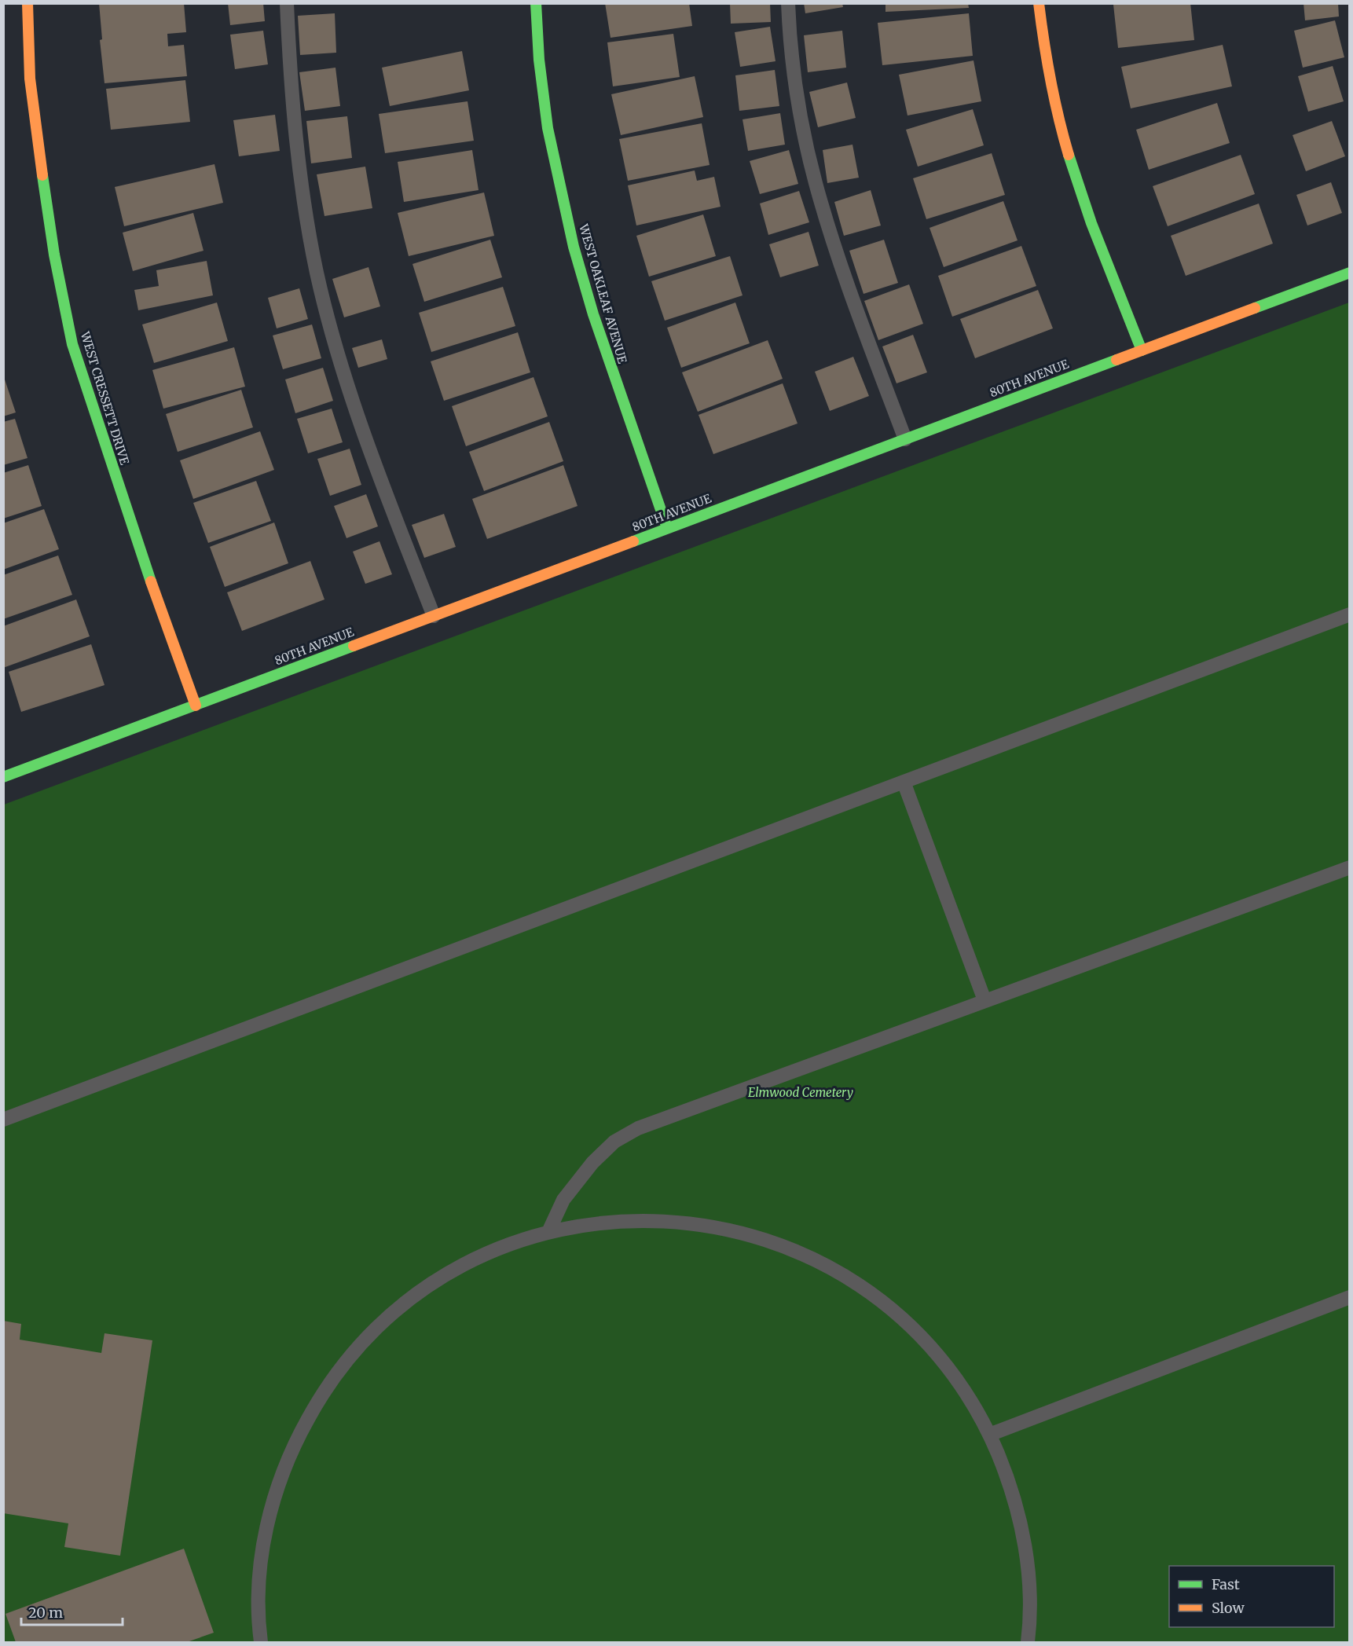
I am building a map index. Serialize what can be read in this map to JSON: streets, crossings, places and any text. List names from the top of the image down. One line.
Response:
{"streets":{"street":["WEST OAKLEAF AVENUE","80TH AVENUE","WEST CRESSETT DRIVE"]},"crossings":[["WEST OAKLEAF AVENUE","80TH AVENUE"],["80TH AVENUE","WEST CRESSETT DRIVE"]],"parks":["Elmwood Cemetery"],"legend":["Fast","Slow"],"scale_bar":"20 m"}
